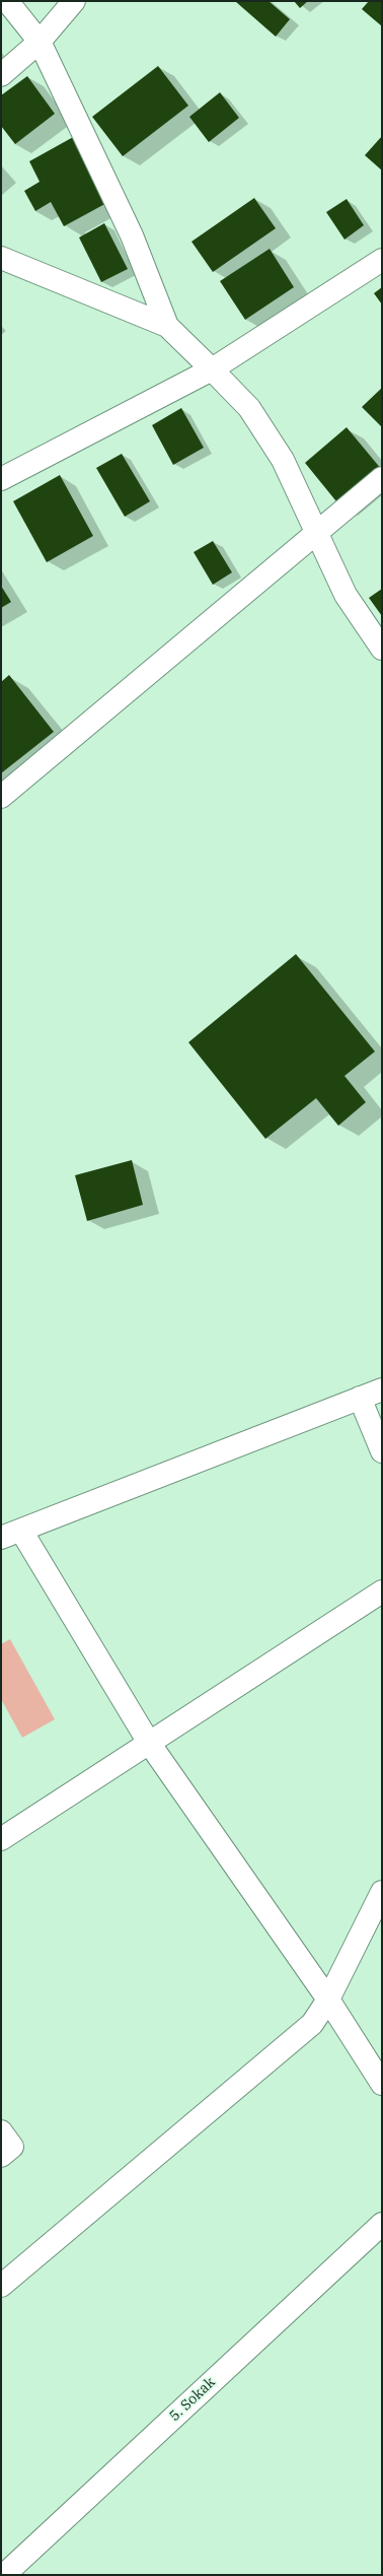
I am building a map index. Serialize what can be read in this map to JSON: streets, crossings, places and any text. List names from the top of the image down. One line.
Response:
{"streets":{"street":["5. Sokak"]}}
